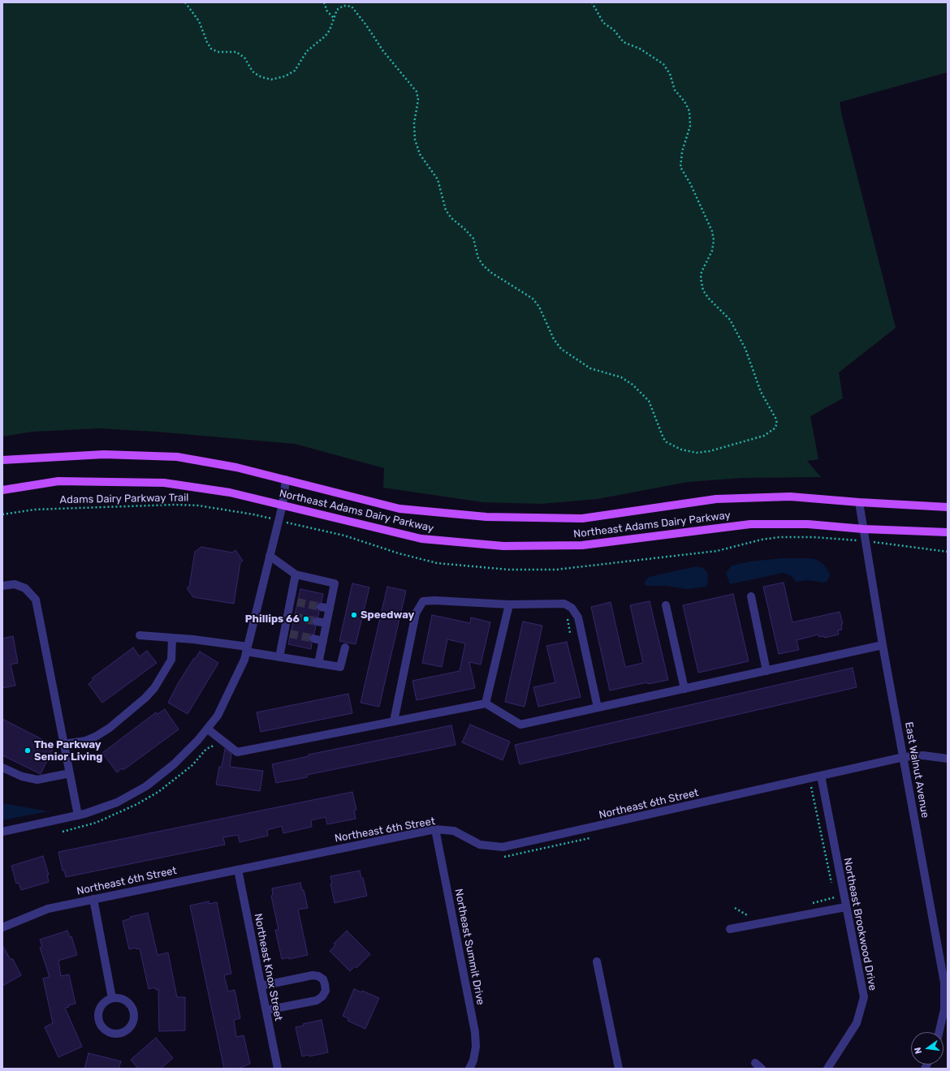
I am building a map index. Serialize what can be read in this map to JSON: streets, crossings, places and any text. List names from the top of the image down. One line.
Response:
{"streets":{"main road":["Northeast Adams Dairy Parkway"],"street":["East Walnut Avenue","Northeast 6th Street","Northeast Brookwood Drive","Northeast Summit Drive","Northeast Knox Street"],"path":["Adams Dairy Parkway Trail"]},"crossings":[["Northeast Adams Dairy Parkway","East Walnut Avenue"],["East Walnut Avenue","Northeast 6th Street"],["Northeast 6th Street","Northeast Brookwood Drive"],["Northeast 6th Street","Northeast Summit Drive"],["Northeast 6th Street","Northeast Knox Street"]],"places":["Speedway","Phillips 66","The Parkway Senior Living"],"north":"left"}
